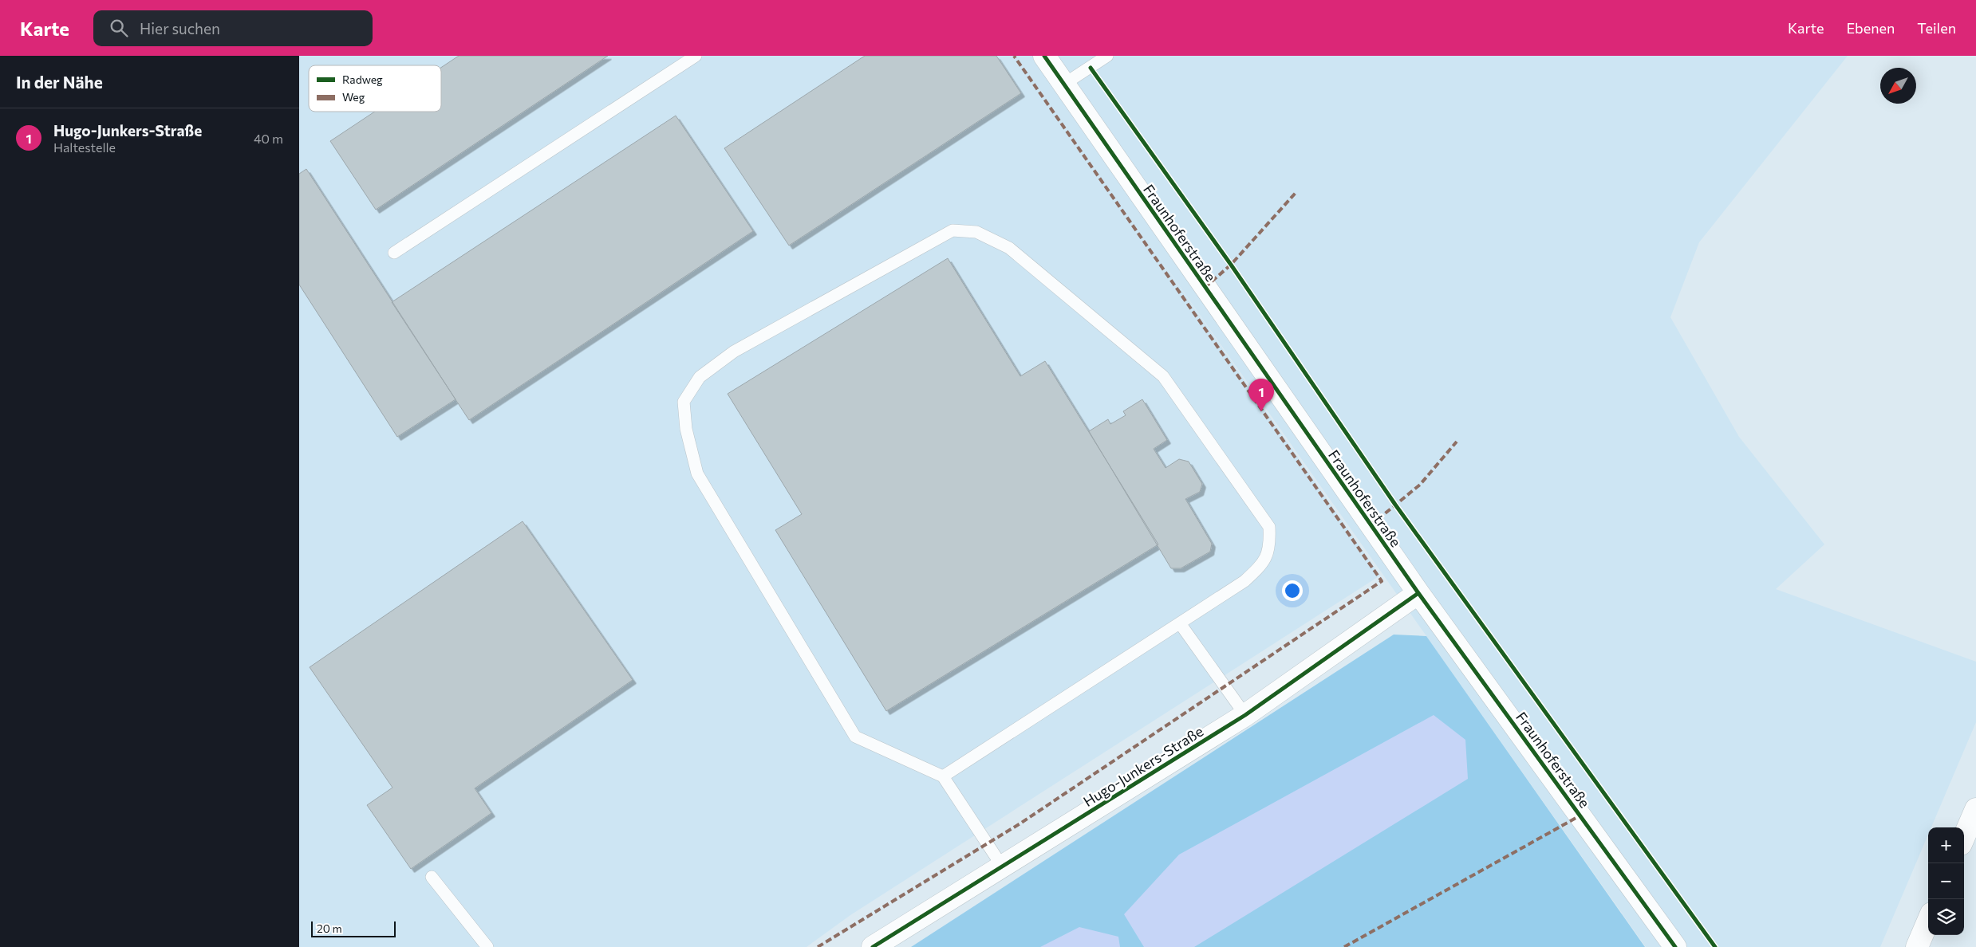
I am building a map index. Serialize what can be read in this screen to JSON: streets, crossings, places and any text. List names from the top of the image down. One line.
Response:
{"streets":{"street":["Fraunhoferstraße","Hugo-Junkers-Straße"]},"crossings":[["Fraunhoferstraße","Hugo-Junkers-Straße"]],"legend":["Radweg","Weg"],"scale_bar":"20 m","north":"bottom left","page":{"header":"Karte","search":"Hier suchen","nav":["Karte","Ebenen","Teilen"],"heading":"In der Nähe","list":[{"mark":"1","name":"Hugo-Junkers-Straße","note":"Haltestelle","value":"40 m"}],"pins":"1","map_buttons":["+","−"],"scale":"20 m"}}
